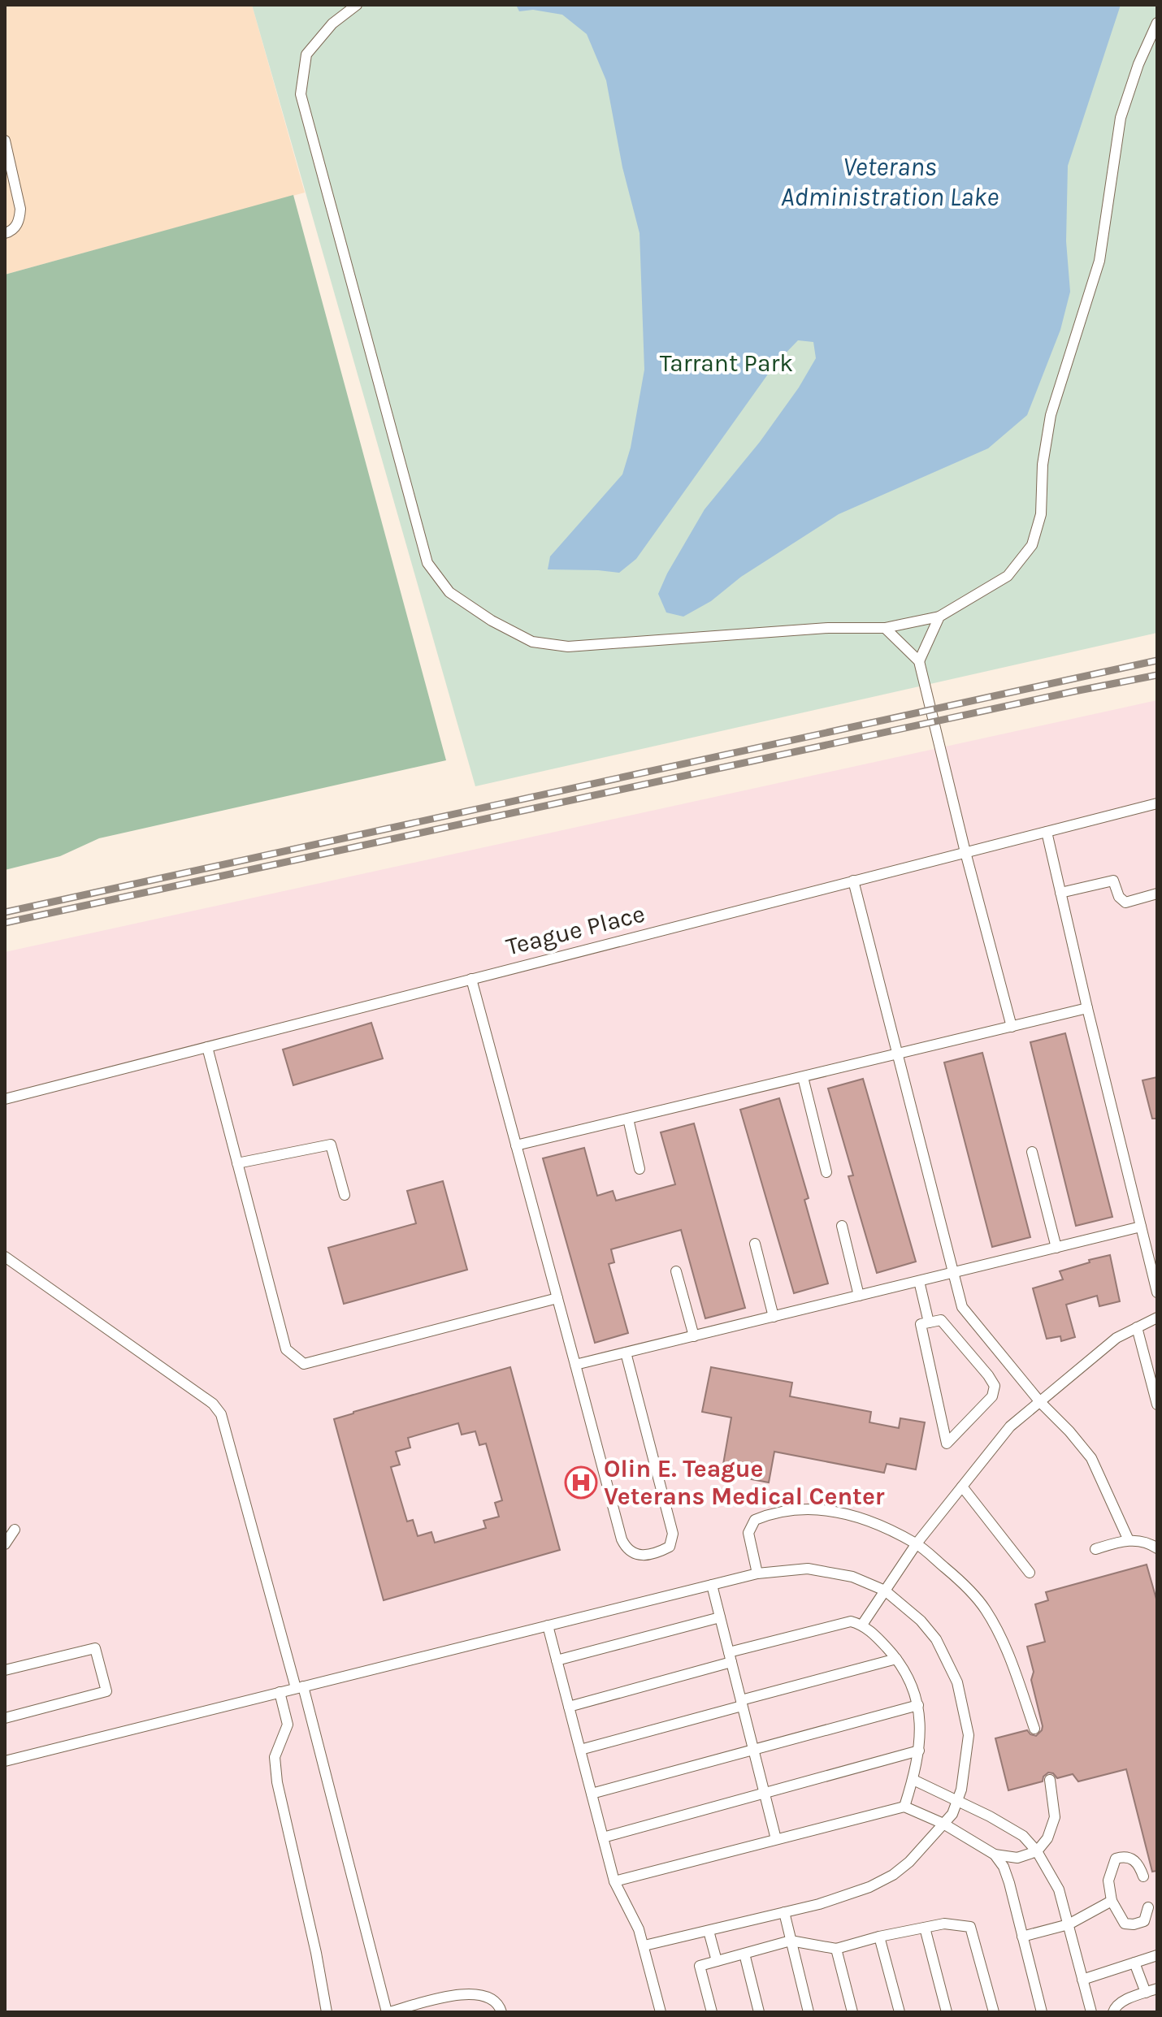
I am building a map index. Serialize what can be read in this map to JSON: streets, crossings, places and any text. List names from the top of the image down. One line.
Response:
{"streets":{"lane":["Teague Place"]},"water":["Veterans Administration Lake"],"parks":["Tarrant Park"],"places":{"hospital":["Olin E. Teague Veterans Medical Center"]}}
